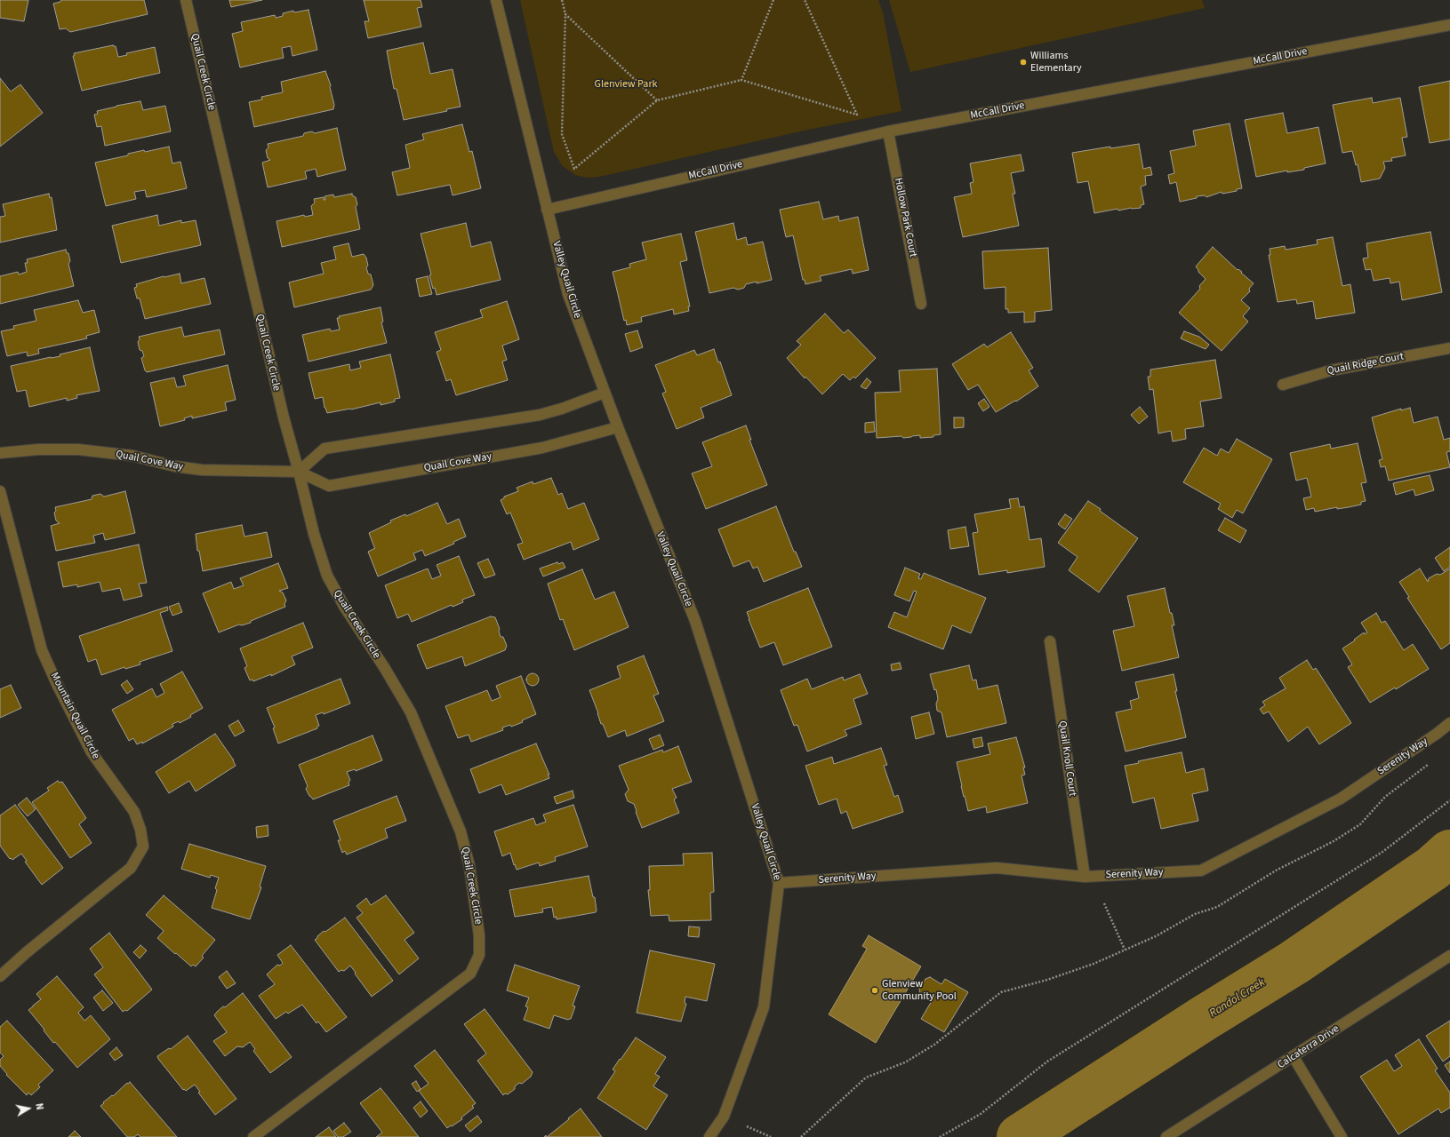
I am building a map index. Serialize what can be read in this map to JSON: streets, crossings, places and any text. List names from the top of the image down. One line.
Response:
{"streets":{"street":["McCall Drive","Quail Creek Circle","Hollow Park Court","Valley Quail Circle","Quail Ridge Court","Quail Cove Way","Mountain Quail Circle","Serenity Way","Quail Knoll Court","Calcaterra Drive"]},"crossings":[["McCall Drive","Hollow Park Court"],["McCall Drive","Valley Quail Circle"],["Quail Creek Circle","Quail Cove Way"],["Valley Quail Circle","Quail Cove Way"],["Valley Quail Circle","Serenity Way"],["Serenity Way","Quail Knoll Court"]],"water":["Randol Creek"],"parks":["Glenview Park"],"places":["Williams Elementary","Glenview Community Pool"],"north":"right"}
